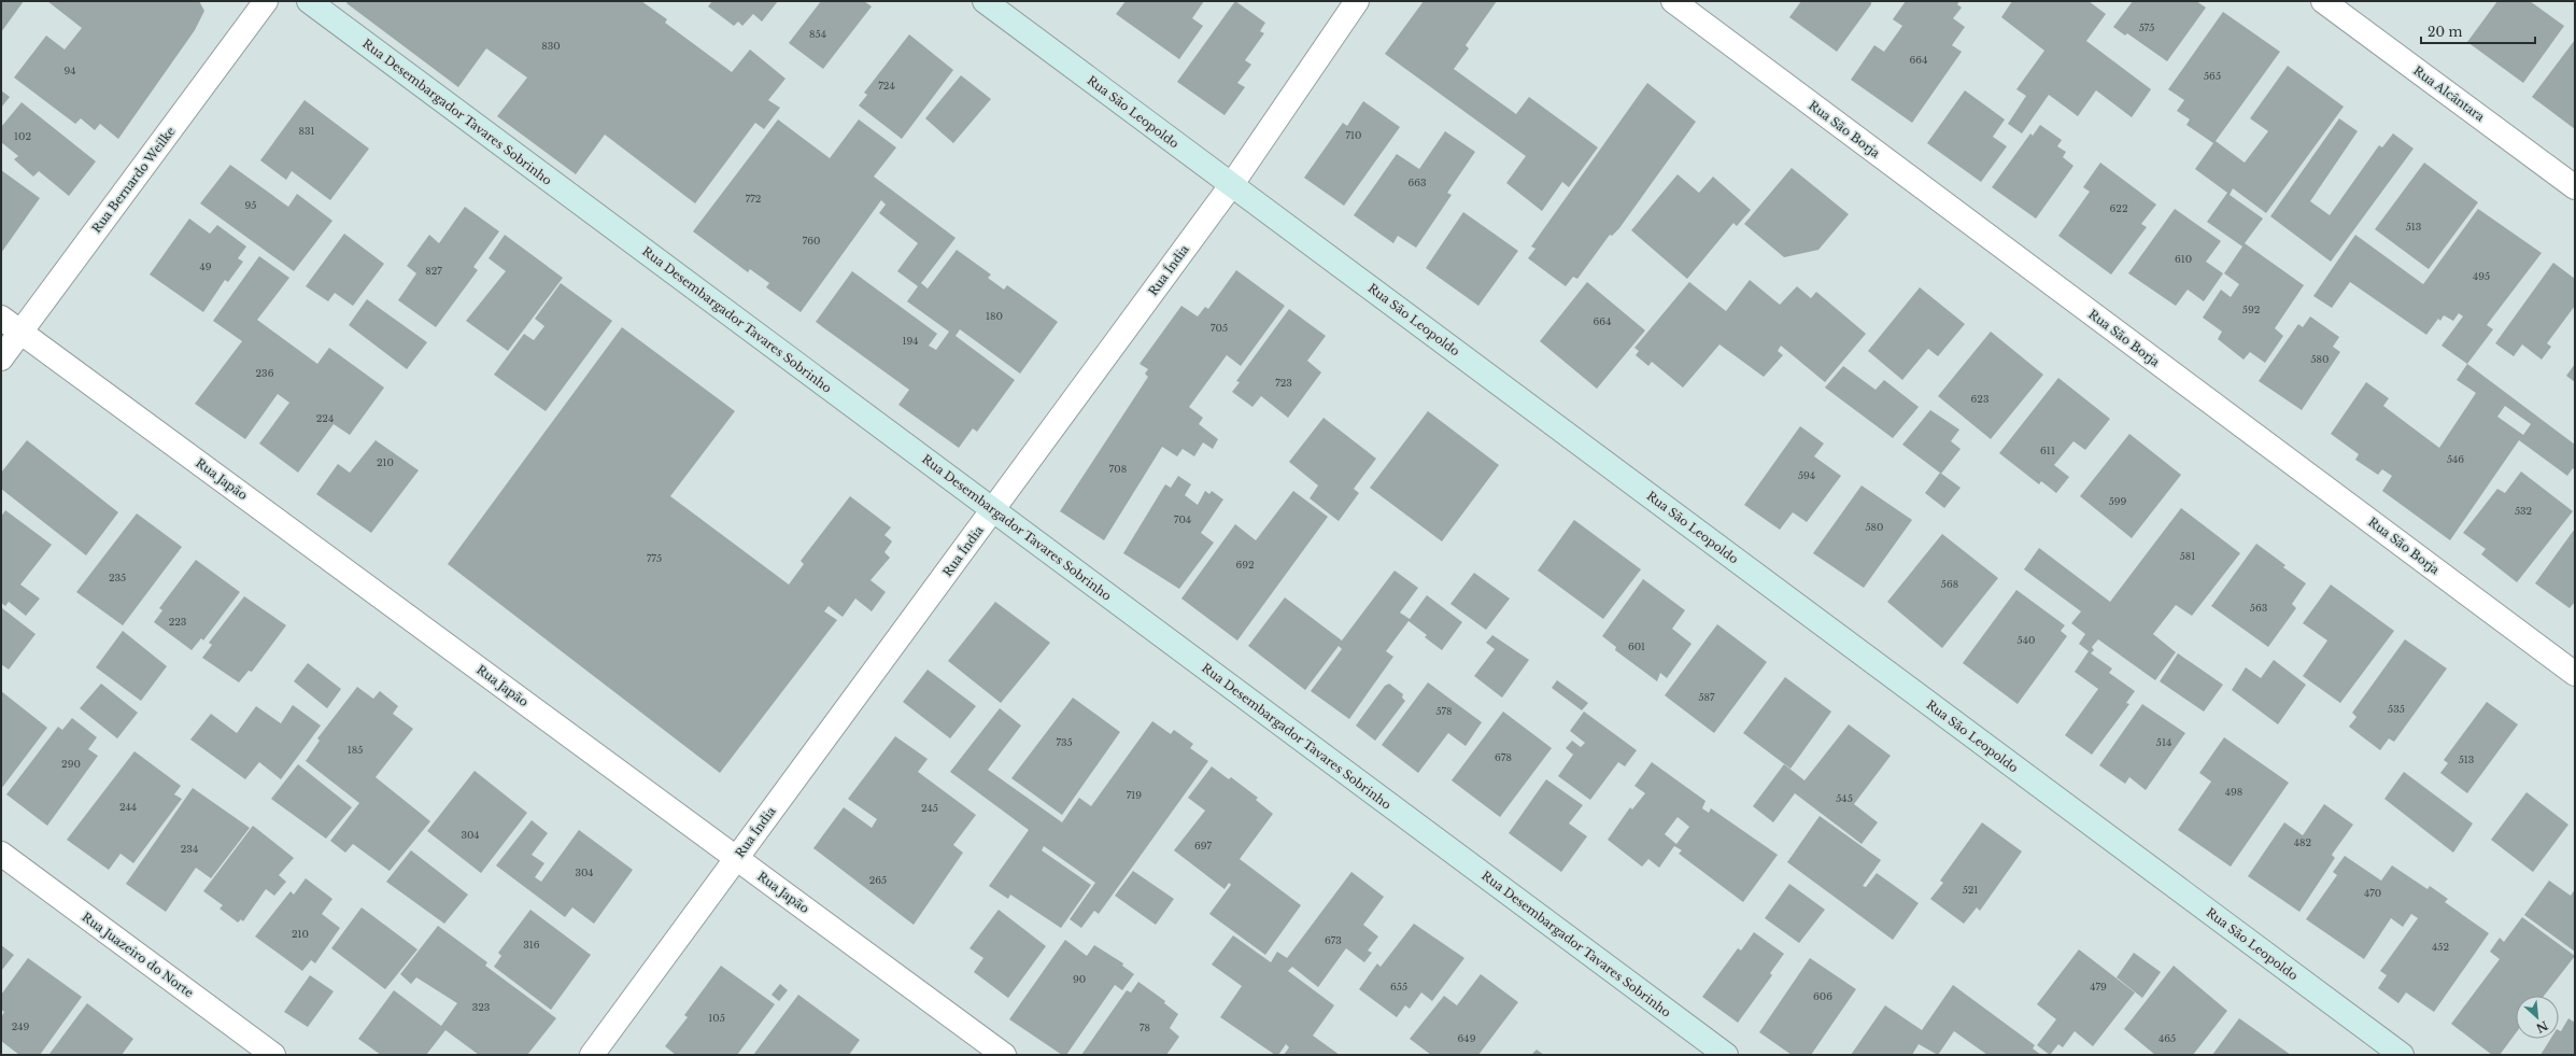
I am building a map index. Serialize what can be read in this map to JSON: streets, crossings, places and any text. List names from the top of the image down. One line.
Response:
{"streets":{"street":["Rua Alcântara","Rua Desembargador Tavares Sobrinho","Rua São Leopoldo","Rua São Borja","Rua Bernardo Weilke","Rua Índia","Rua Japão","Rua Juazeiro do Norte"]},"crossings":[["Rua Desembargador Tavares Sobrinho","Rua Índia"],["Rua São Leopoldo","Rua Índia"],["Rua Bernardo Weilke","Rua Japão"],["Rua Índia","Rua Japão"]],"house_numbers":["575","854","830","664","94","565","724","831","710","102","663","772","95","622","513","760","610","49","827","495","592","180","664","705","194","580","236","723","623","224","611","546","210","708","594","599","532","704","580","581","775","692","235","568","563","223","540","601","587","535","578","735","514","185","678","513","290","498","719","545","244","245","304","482","697","234","304","265","521","470","210","673","316","452","90","655","479","606","323","105","249","78","649","465"],"scale_bar":"20 m","north":"bottom right"}
